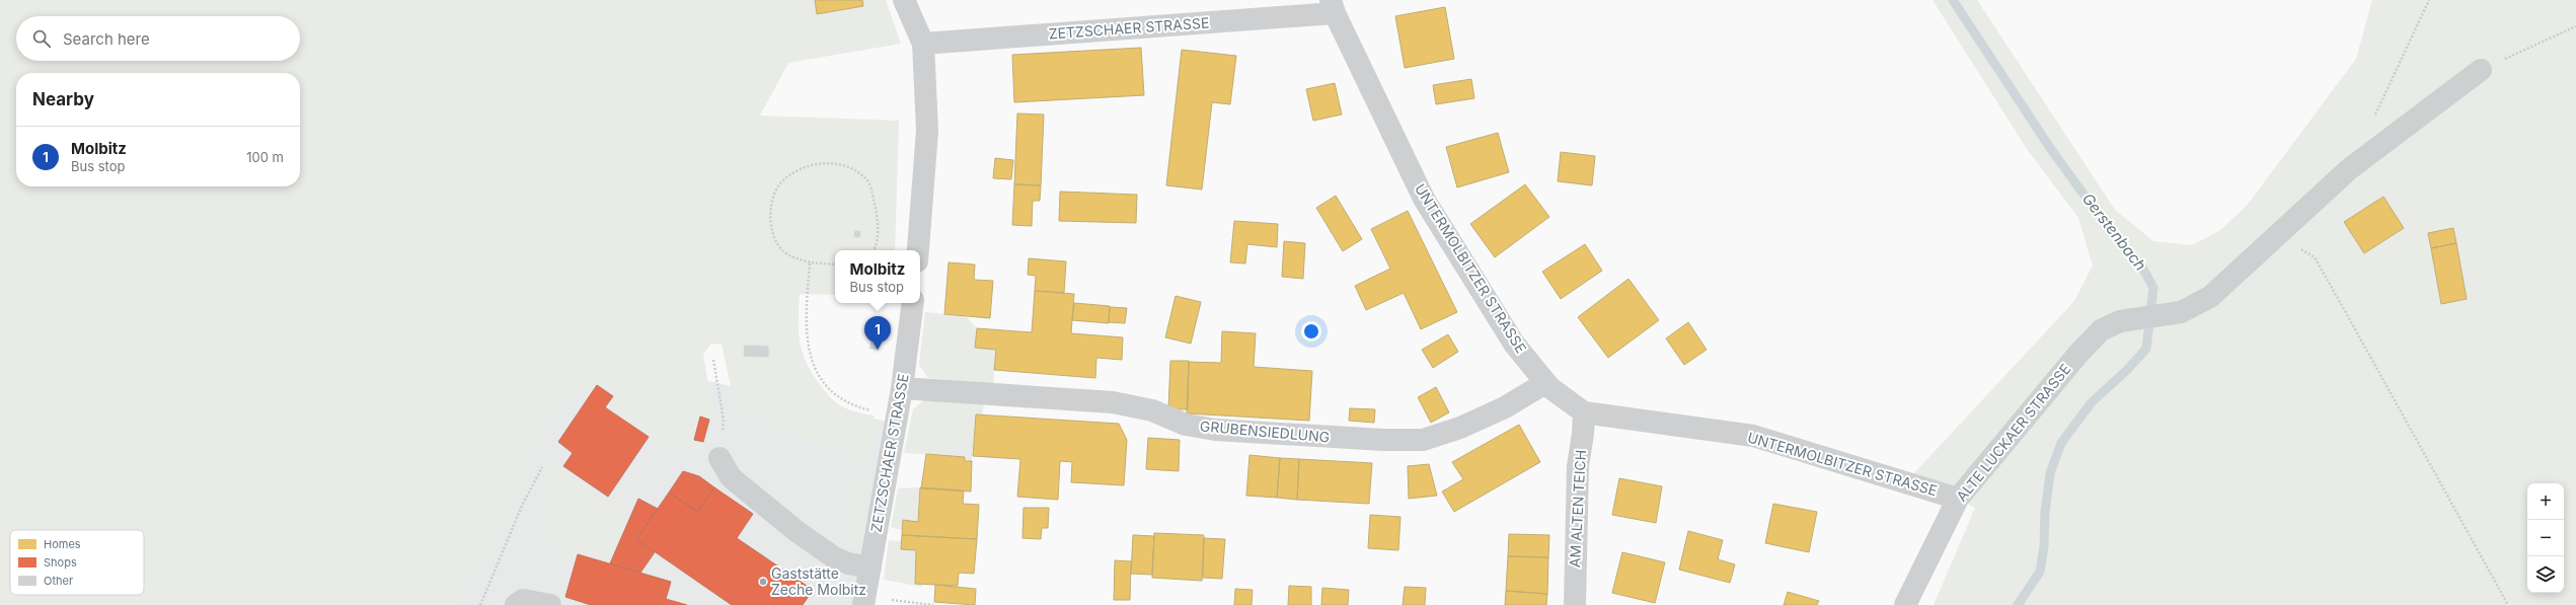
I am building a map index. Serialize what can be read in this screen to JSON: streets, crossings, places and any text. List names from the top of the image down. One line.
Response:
{"streets":{"street":["ZETZSCHAER STRASSE","UNTERMOLBITZER STRASSE","GRUBENSIEDLUNG","ALTE LUCKAER STRASSE","AM ALTEN TEICH"]},"crossings":[["ZETZSCHAER STRASSE","UNTERMOLBITZER STRASSE"],["ZETZSCHAER STRASSE","GRUBENSIEDLUNG"],["UNTERMOLBITZER STRASSE","GRUBENSIEDLUNG"],["UNTERMOLBITZER STRASSE","ALTE LUCKAER STRASSE"],["UNTERMOLBITZER STRASSE","AM ALTEN TEICH"]],"water":["Gerstenbach"],"places":["Gaststätte Zeche Molbitz"],"legend":["Homes","Shops","Other"],"page":{"search":"Search here","heading":"Nearby","list":[{"mark":"1","name":"Molbitz","note":"Bus stop","value":"100 m"}],"popup":["Molbitz","Bus stop"],"pins":"1","map_buttons":["+","−"]}}
